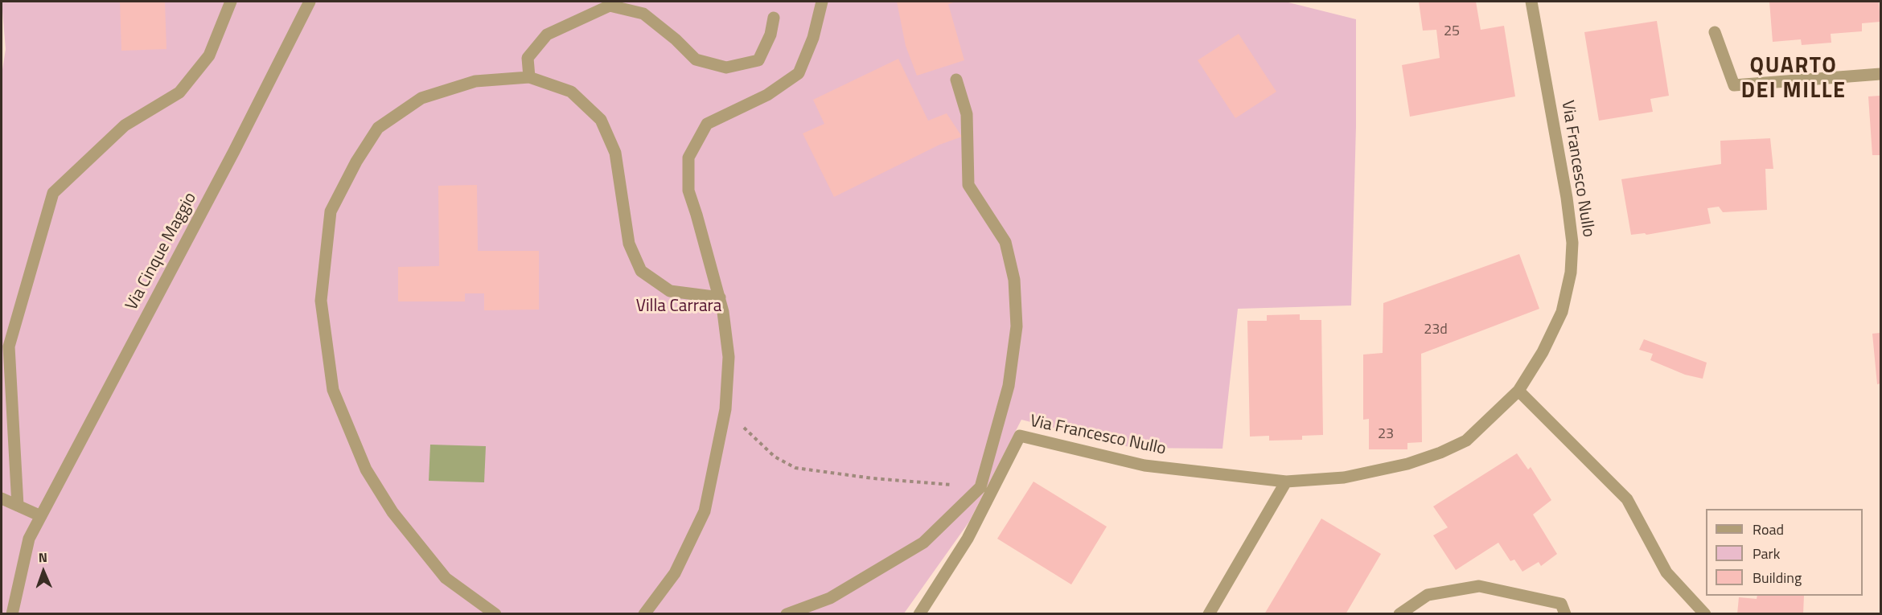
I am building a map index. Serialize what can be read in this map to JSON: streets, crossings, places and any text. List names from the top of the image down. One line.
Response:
{"streets":{"street":["Via Francesco Nullo","Via Cinque Maggio"]},"districts":["QUARTO DEI MILLE"],"parks":["Villa Carrara"],"house_numbers":["25","23d","23"],"legend":["Road","Park","Building"],"north":"top"}
